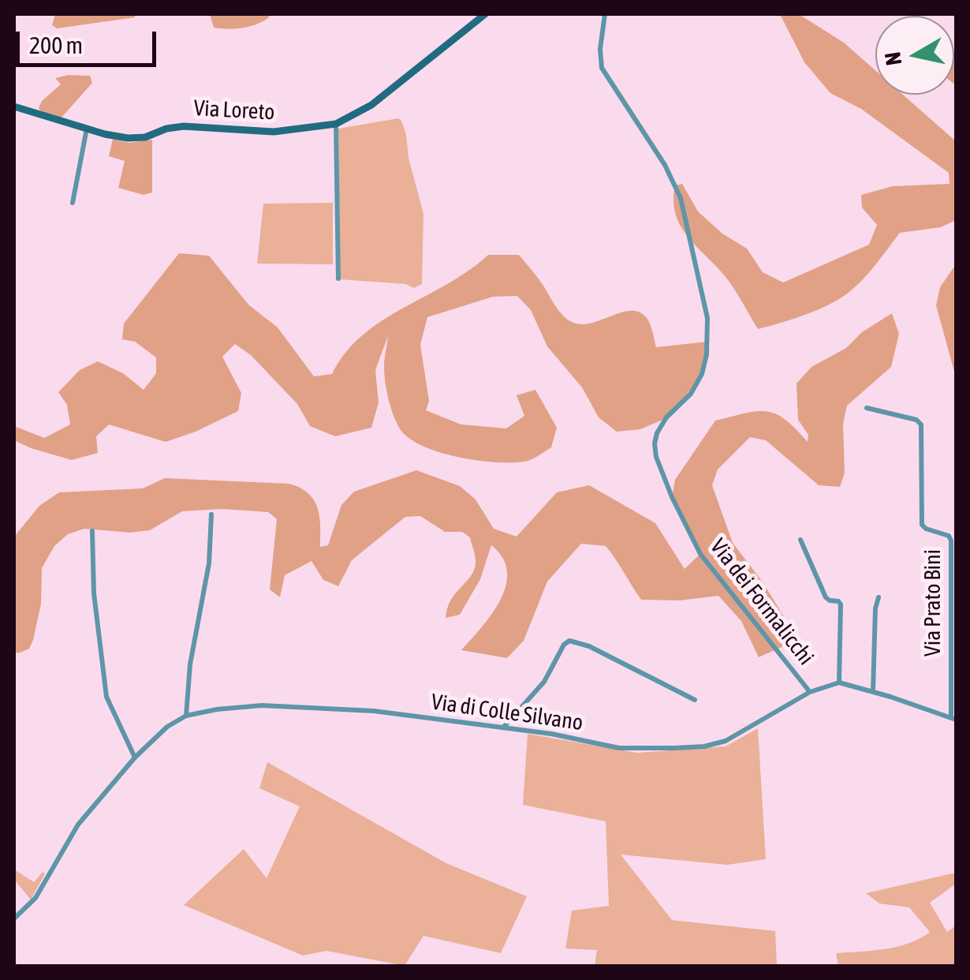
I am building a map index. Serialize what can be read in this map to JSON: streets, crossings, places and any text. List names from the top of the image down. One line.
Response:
{"streets":{"street":["Via Loreto","Via dei Formalicchi","Via Prato Bini","Via di Colle Silvano"]},"crossings":[["Via dei Formalicchi","Via di Colle Silvano"]],"scale_bar":"200 m","north":"left"}
